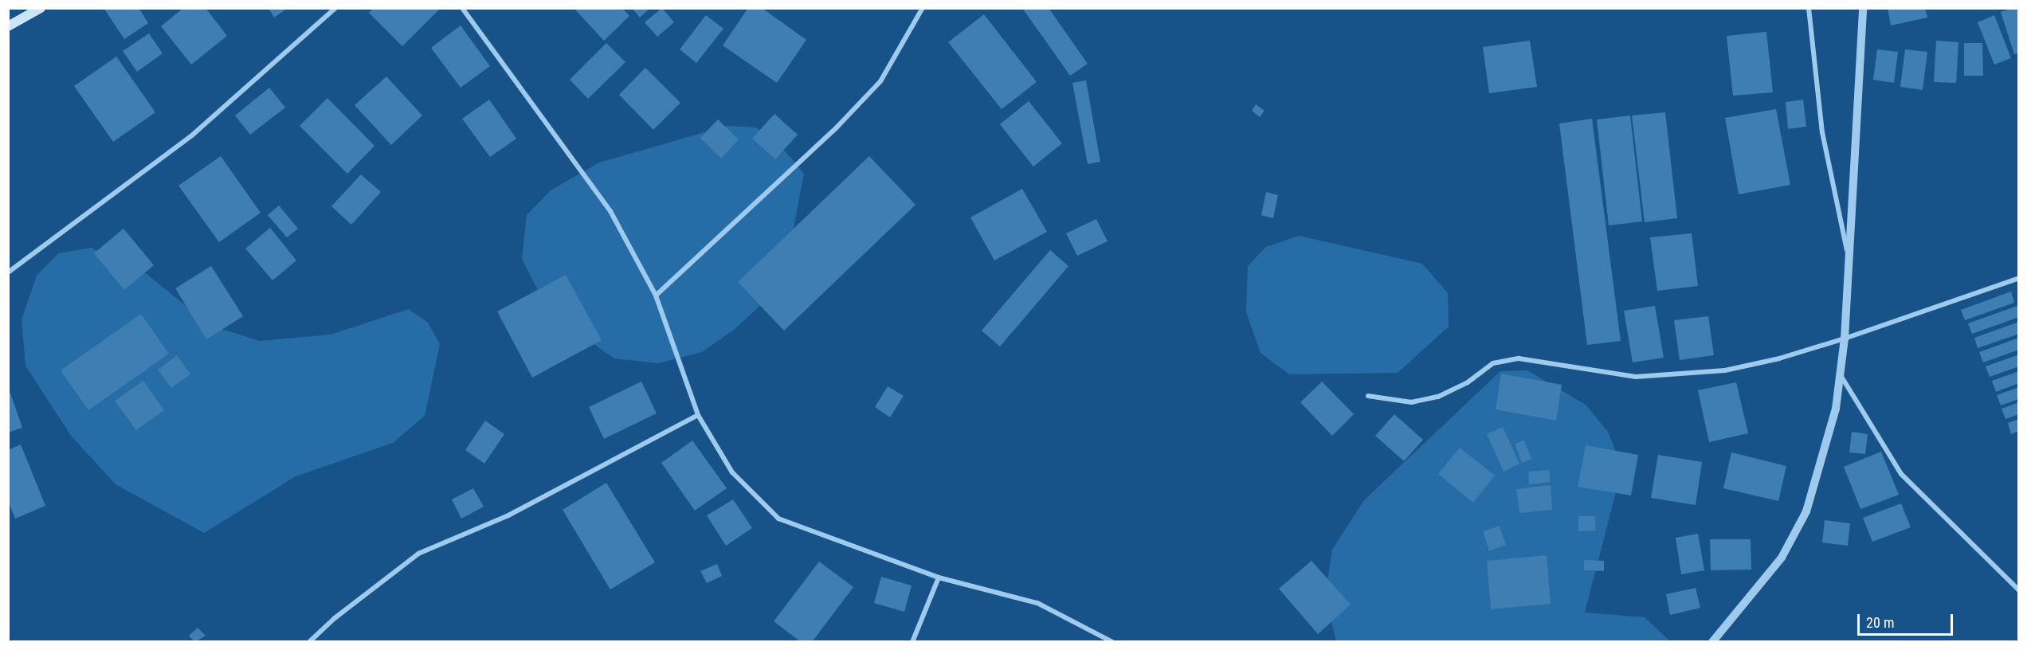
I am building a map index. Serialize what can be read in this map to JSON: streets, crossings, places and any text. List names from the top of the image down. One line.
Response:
{"scale_bar":"20 m"}
